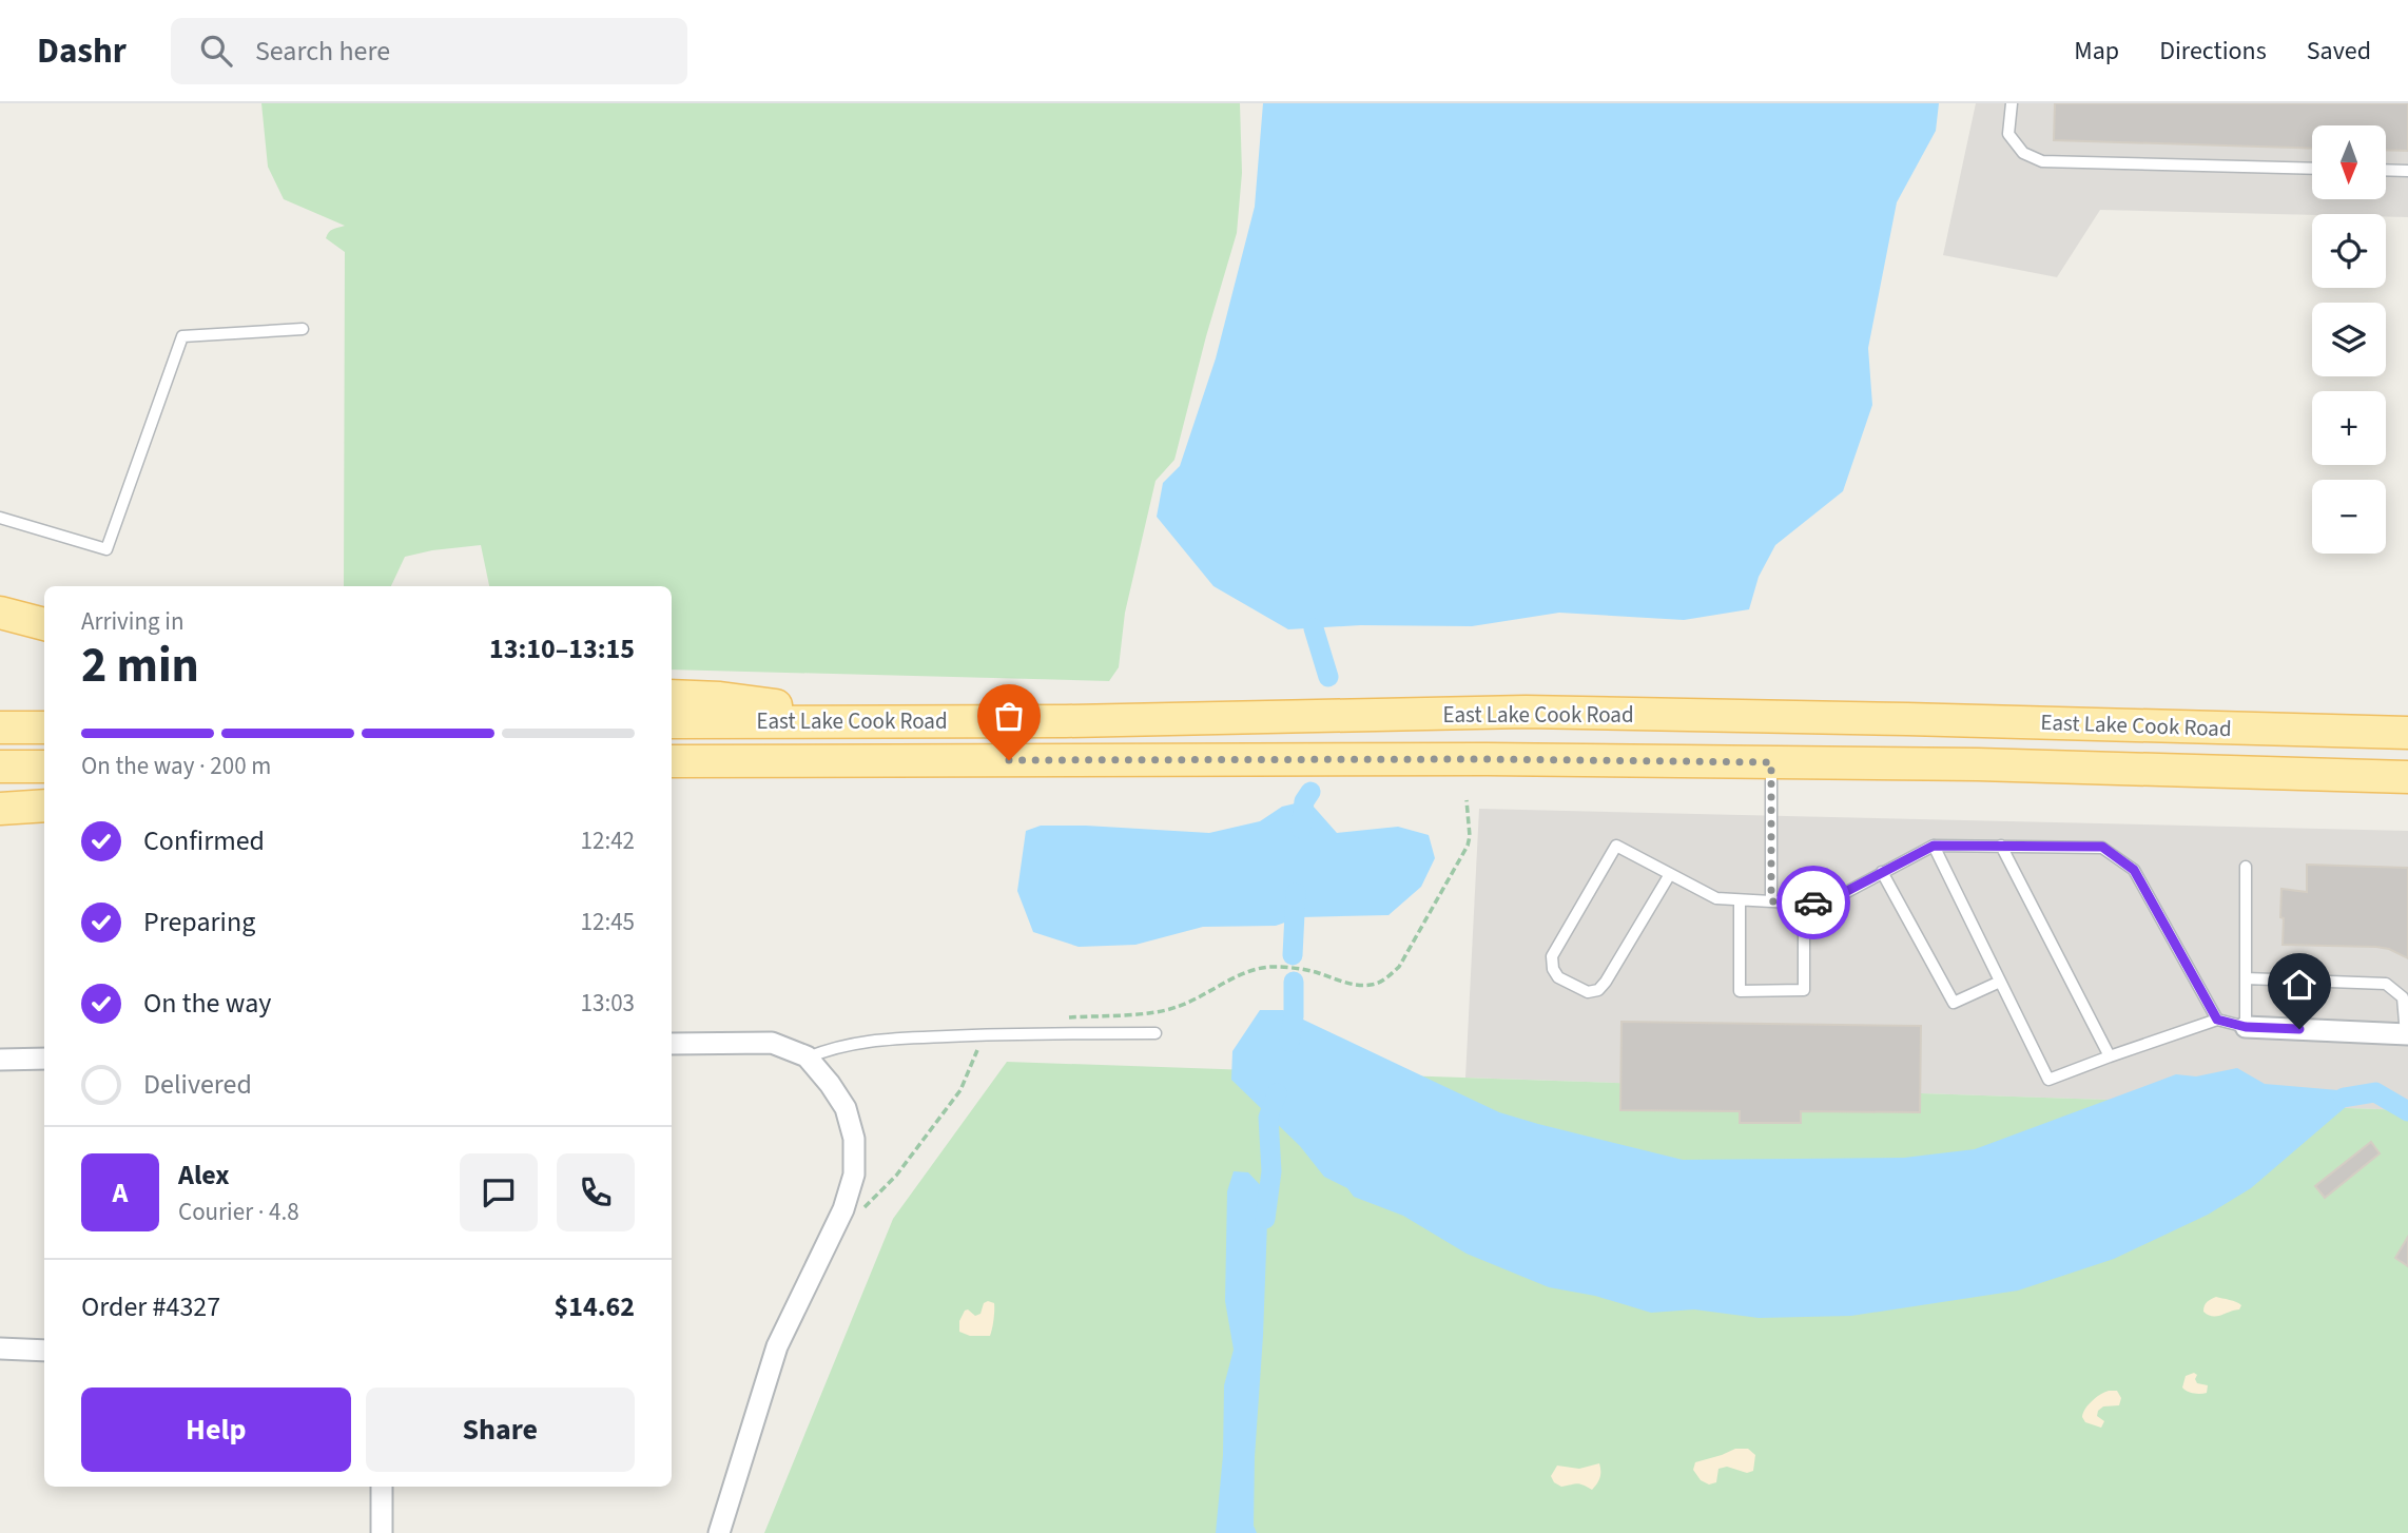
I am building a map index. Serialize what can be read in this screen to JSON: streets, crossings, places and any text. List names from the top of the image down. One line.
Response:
{"streets":{"main road":["East Lake Cook Road"]},"north":"bottom","page":{"header":"Dashr","search":"Search here","nav":["Map","Directions","Saved"],"map_buttons":["+","−"],"heading":["2 min","Arriving in","13:10–13:15"],"panel":["Alex","Courier · 4.8","Order #4327","$14.62"],"bar":"On the way · 200 m","list":[["Confirmed","12:42"],["Preparing","12:45"],["On the way","13:03"],"Delivered"],"round":"A","buttons":["Help","Share"]}}
